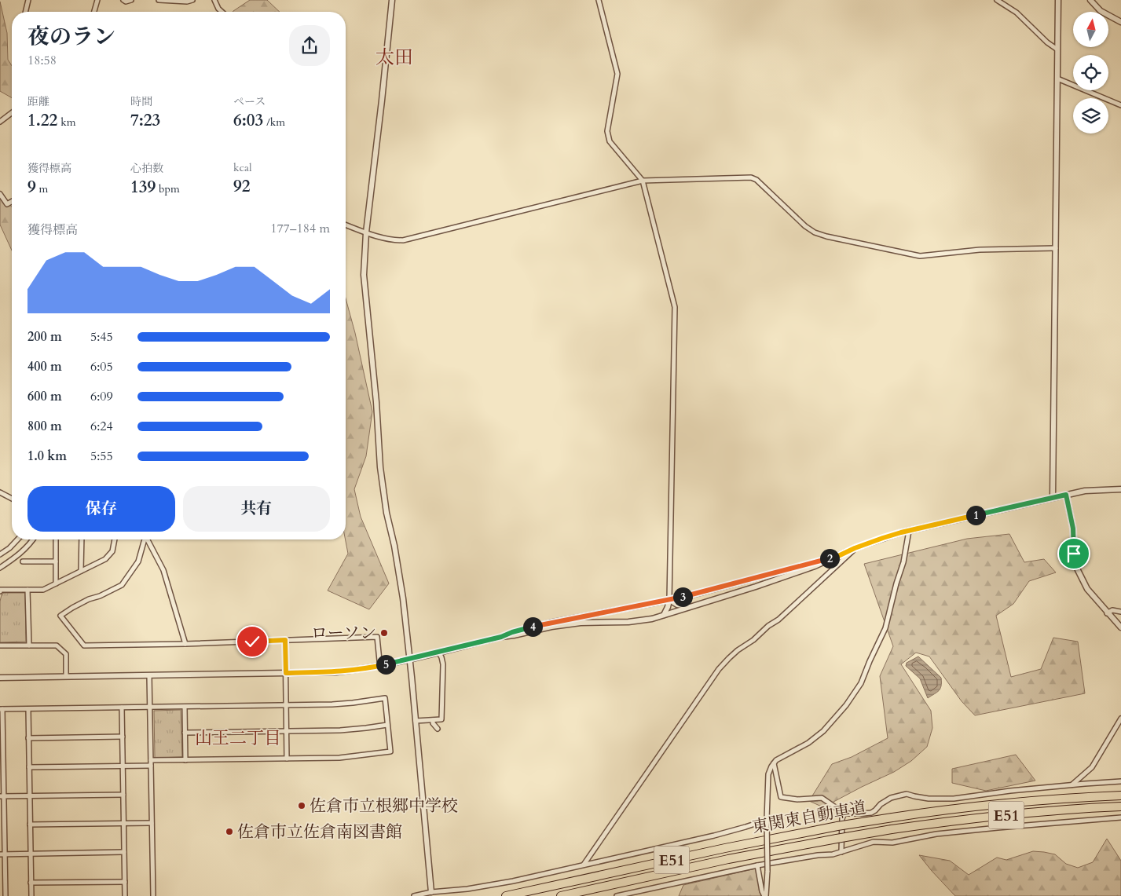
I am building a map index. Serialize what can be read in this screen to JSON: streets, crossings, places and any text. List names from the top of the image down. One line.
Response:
{"streets":{"highway":["E51","東関東自動車道"]},"districts":["太田","山王二丁目"],"places":["ローソン","佐倉市立根郷中学校","佐倉市立佐倉南図書館"],"north":"top","page":{"heading":["夜のラン","18:58"],"stats":[["距離","1.22 km"],["時間","7:23"],["ペース","6:03 /km"],["獲得標高","9 m"],["心拍数","139 bpm"],["kcal","92"]],"chart":["獲得標高","177–184 m"],"list":[{"name":"200 m","note":"5:45"},{"name":"400 m","note":"6:05"},{"name":"600 m","note":"6:09"},{"name":"800 m","note":"6:24"},{"name":"1.0 km","note":"5:55"}],"buttons":["保存","共有"],"pins":["1","2","3","4","5"]}}
